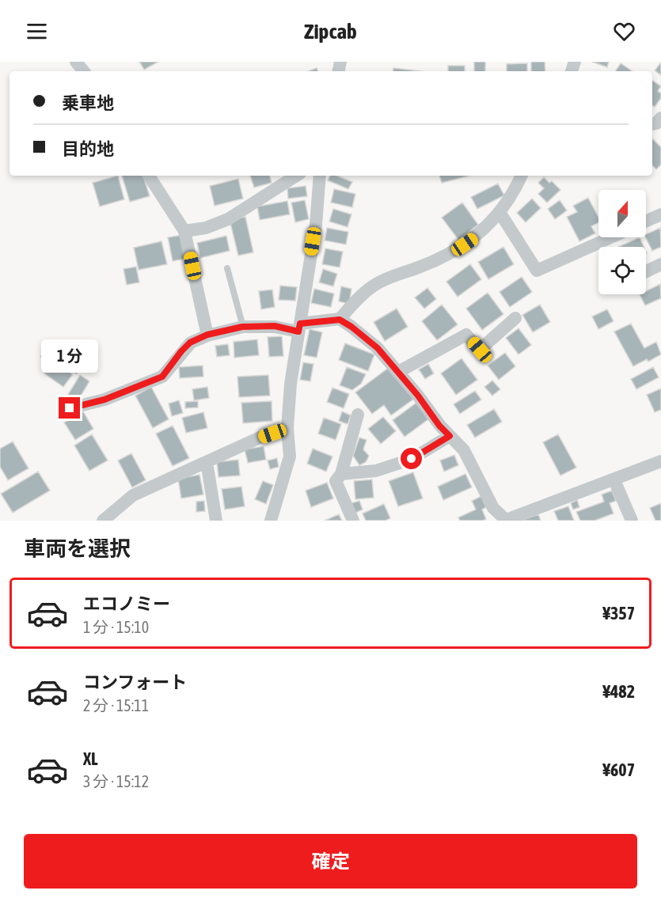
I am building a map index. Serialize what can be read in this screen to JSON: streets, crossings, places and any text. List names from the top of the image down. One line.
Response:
{"north":"top","page":{"header":"Zipcab","banner":["乗車地","目的地"],"bubble":"1 分","heading":"車両を選択","list":[{"name":"エコノミー","note":"1 分 · 15:10","value":"¥357"},{"name":"コンフォート","note":"2 分 · 15:11","value":"¥482"},{"name":"XL","note":"3 分 · 15:12","value":"¥607"}],"buttons":"確定"}}
